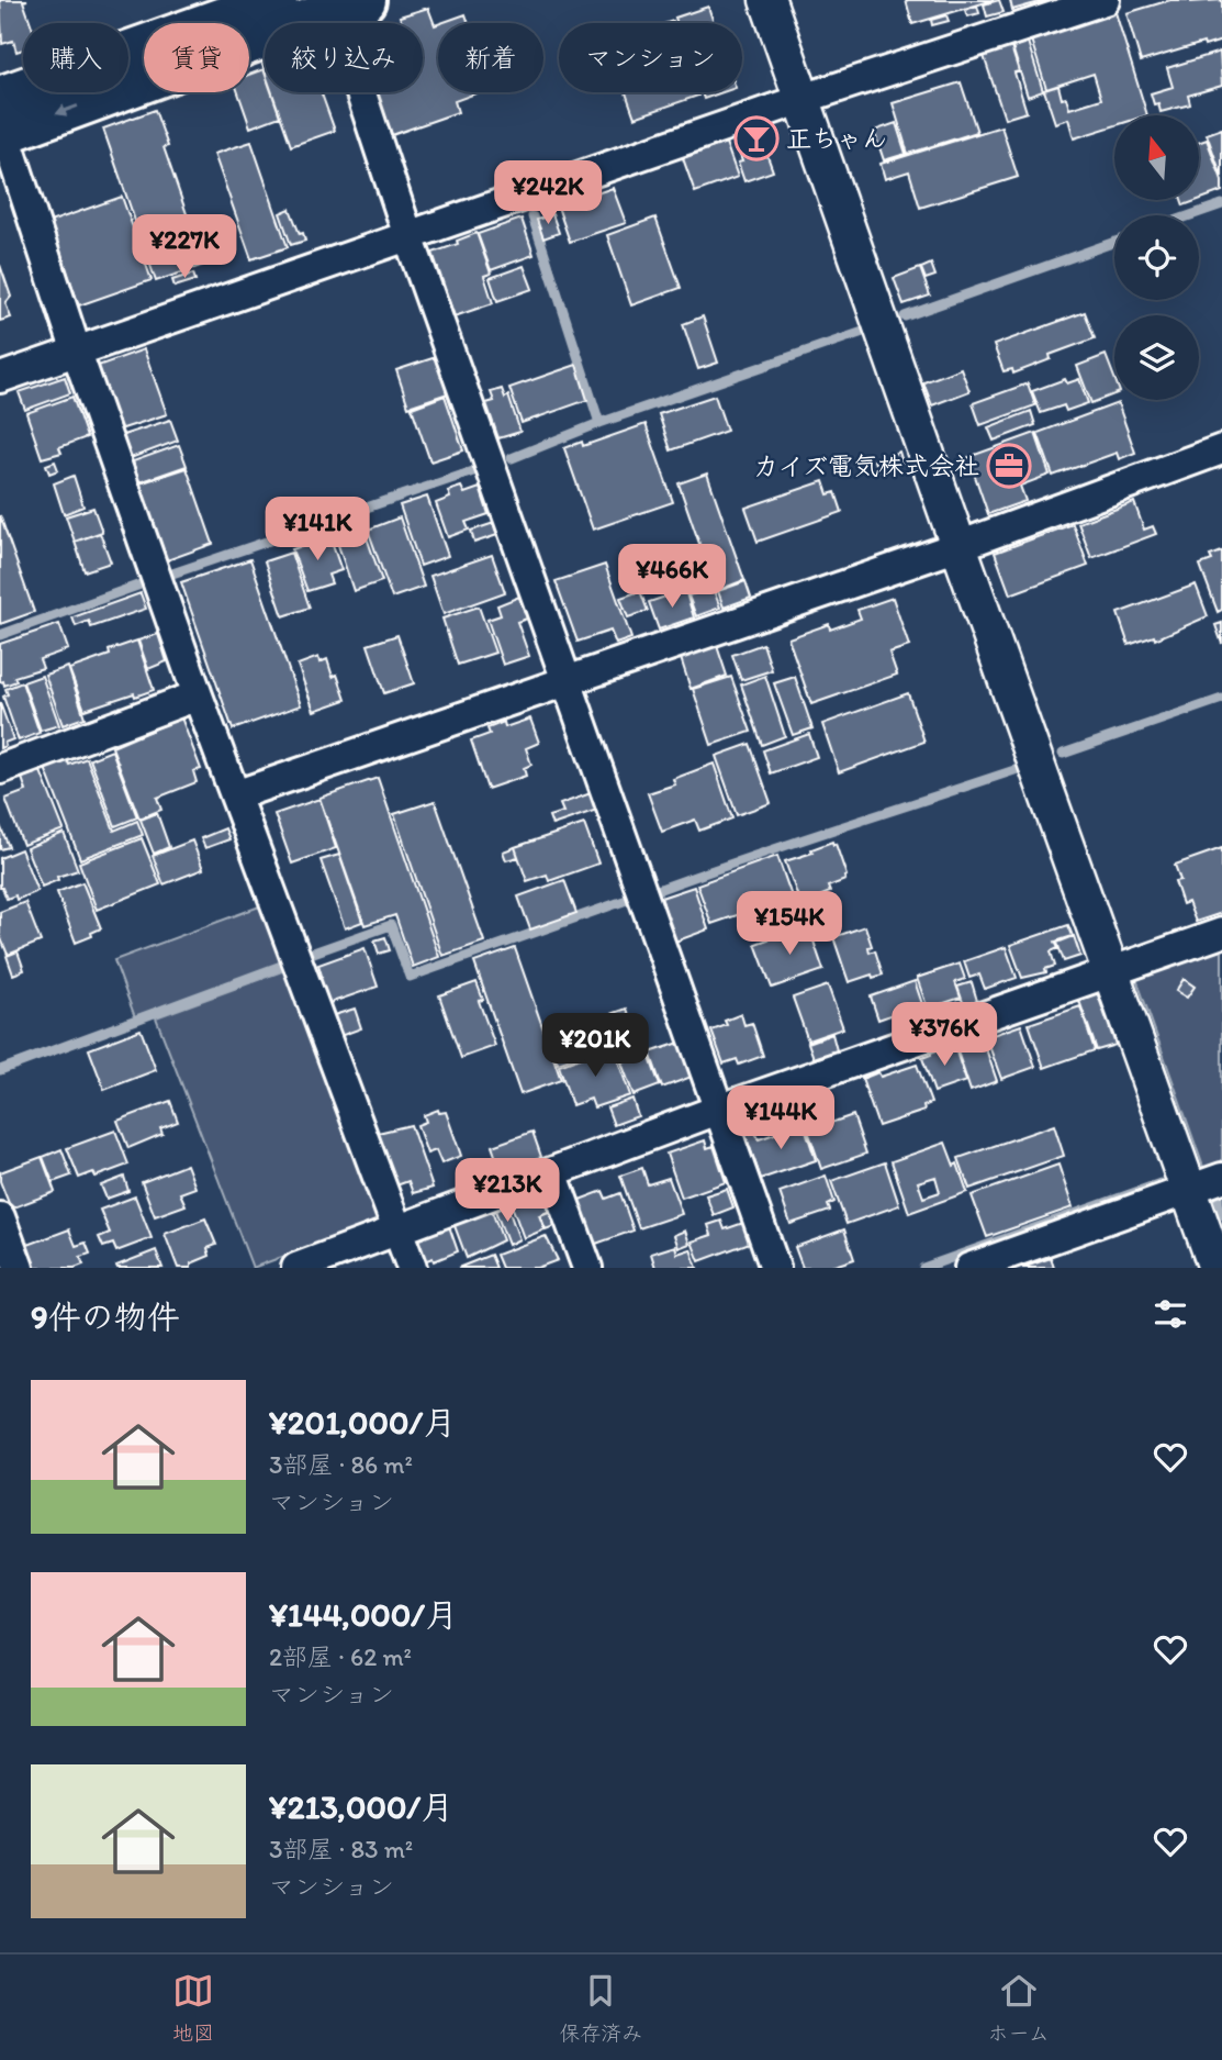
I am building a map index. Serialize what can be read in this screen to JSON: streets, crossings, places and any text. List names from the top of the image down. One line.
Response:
{"places":{"bar":["正ちゃん"],"office":["カイズ電気株式会社"]},"north":"top","page":{"chip":["購入","賃貸","絞り込み","新着","マンション"],"price":["¥242K","¥227K","¥141K","¥466K","¥154K","¥376K","¥201K","¥144K","¥213K"],"heading":"9件の物件","list":[{"name":"¥201,000/月","note":"3部屋 · 86 m² · マンション"},{"name":"¥144,000/月","note":"2部屋 · 62 m² · マンション"},{"name":"¥213,000/月","note":"3部屋 · 83 m² · マンション"}],"tabs":["地図","保存済み","ホーム"]}}
